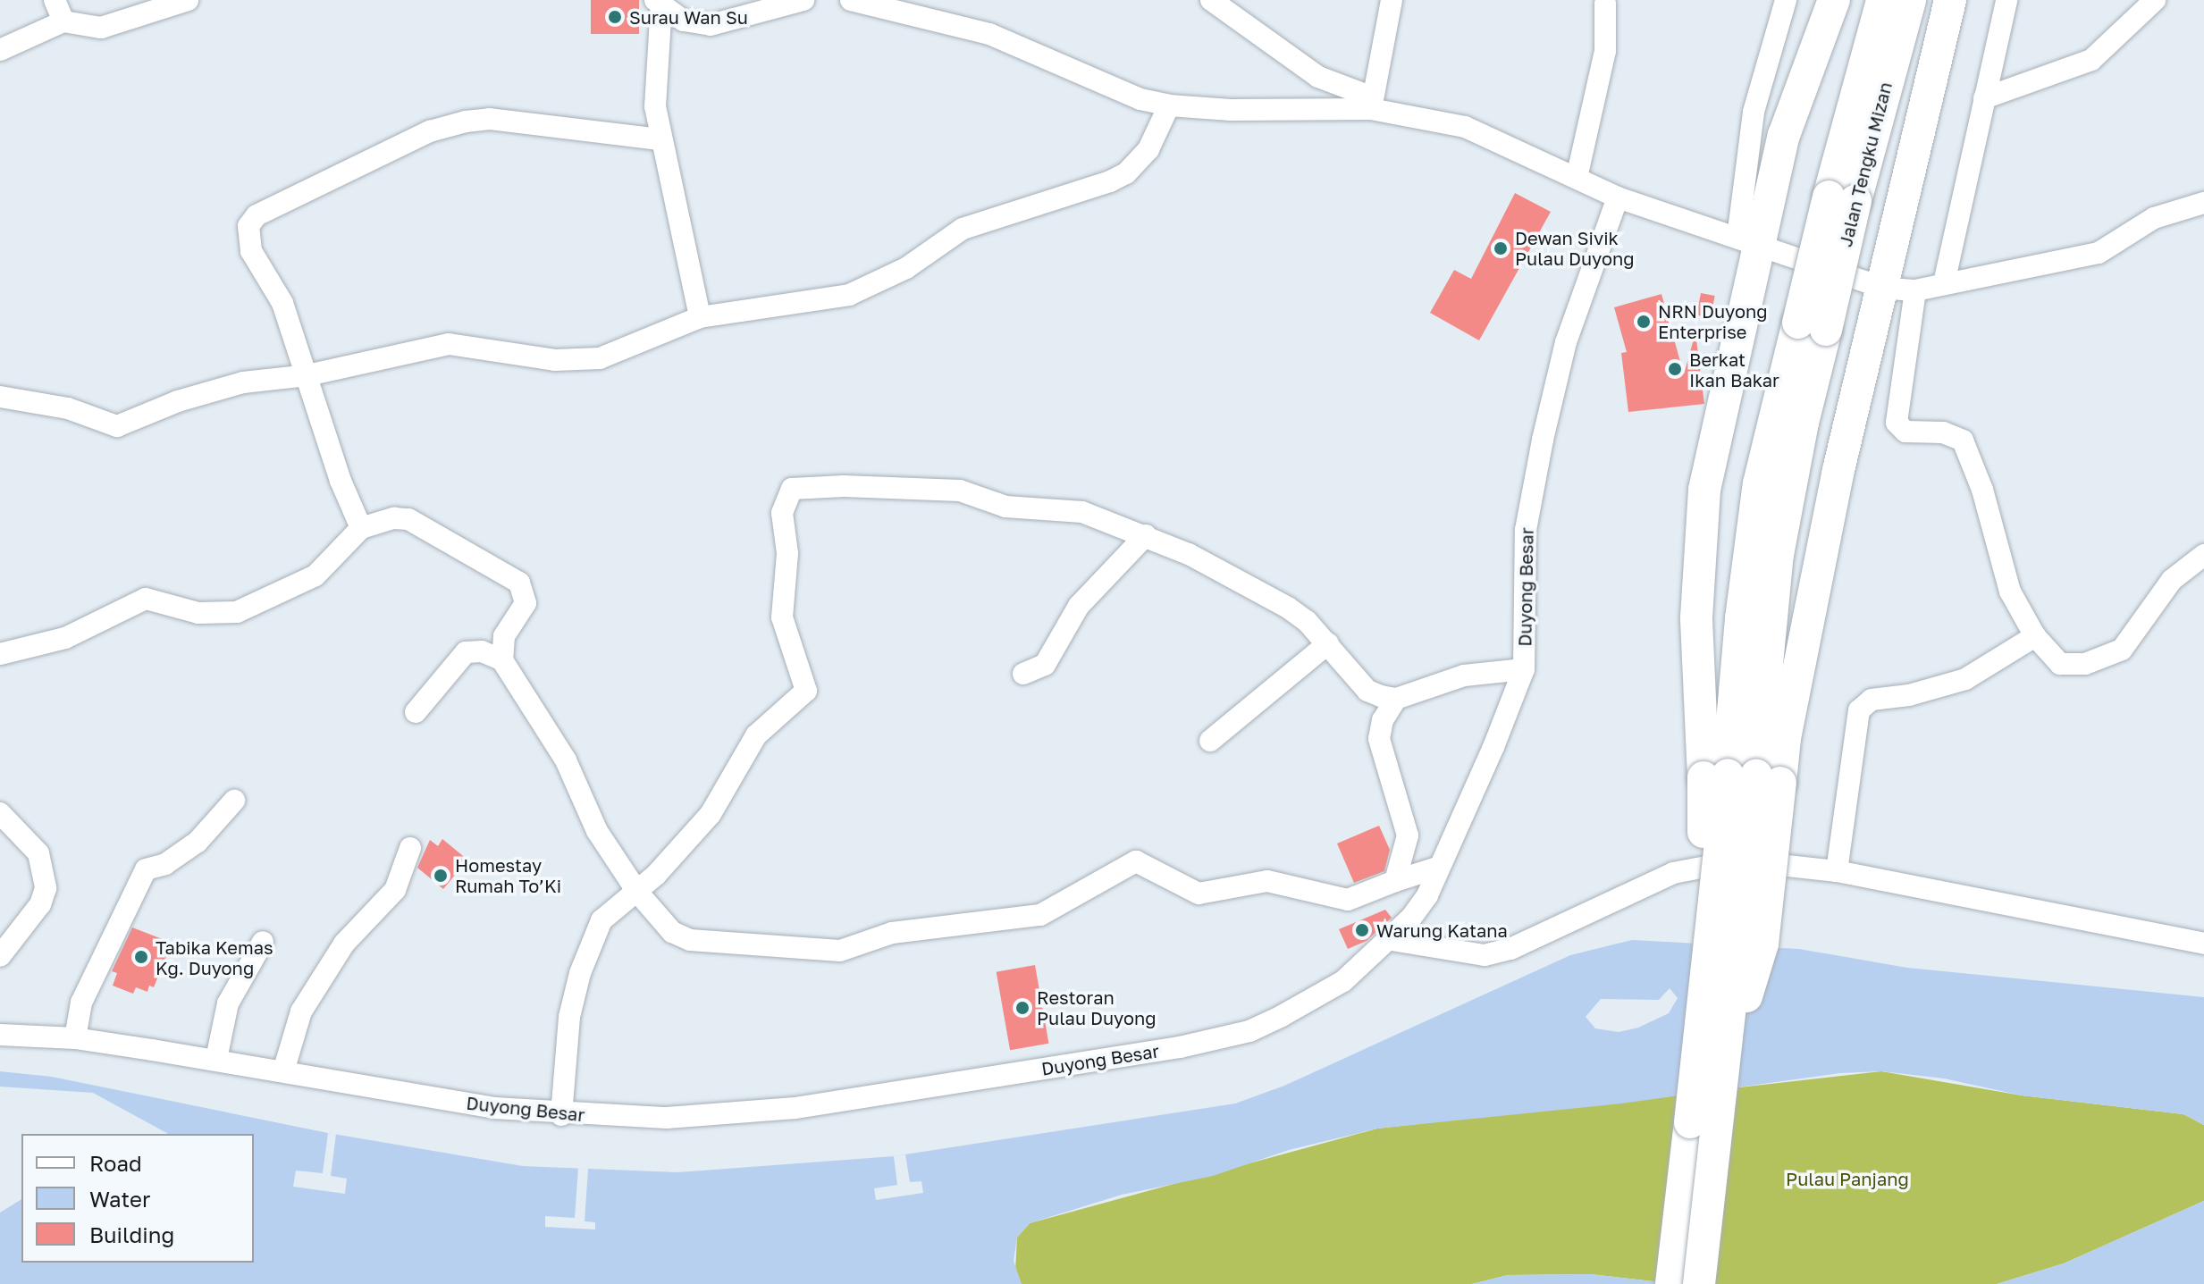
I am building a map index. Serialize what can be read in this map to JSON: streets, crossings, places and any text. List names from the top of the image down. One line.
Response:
{"streets":{"highway":["Jalan Tengku Mizan"],"street":["Duyong Besar"]},"parks":["Pulau Panjang"],"places":["Surau Wan Su","Dewan Sivik Pulau Duyong","NRN Duyong Enterprise","Berkat Ikan Bakar","Homestay Rumah To’Ki","Warung Katana","Tabika Kemas Kg. Duyong","Restoran Pulau Duyong"],"legend":["Road","Water","Building"]}
